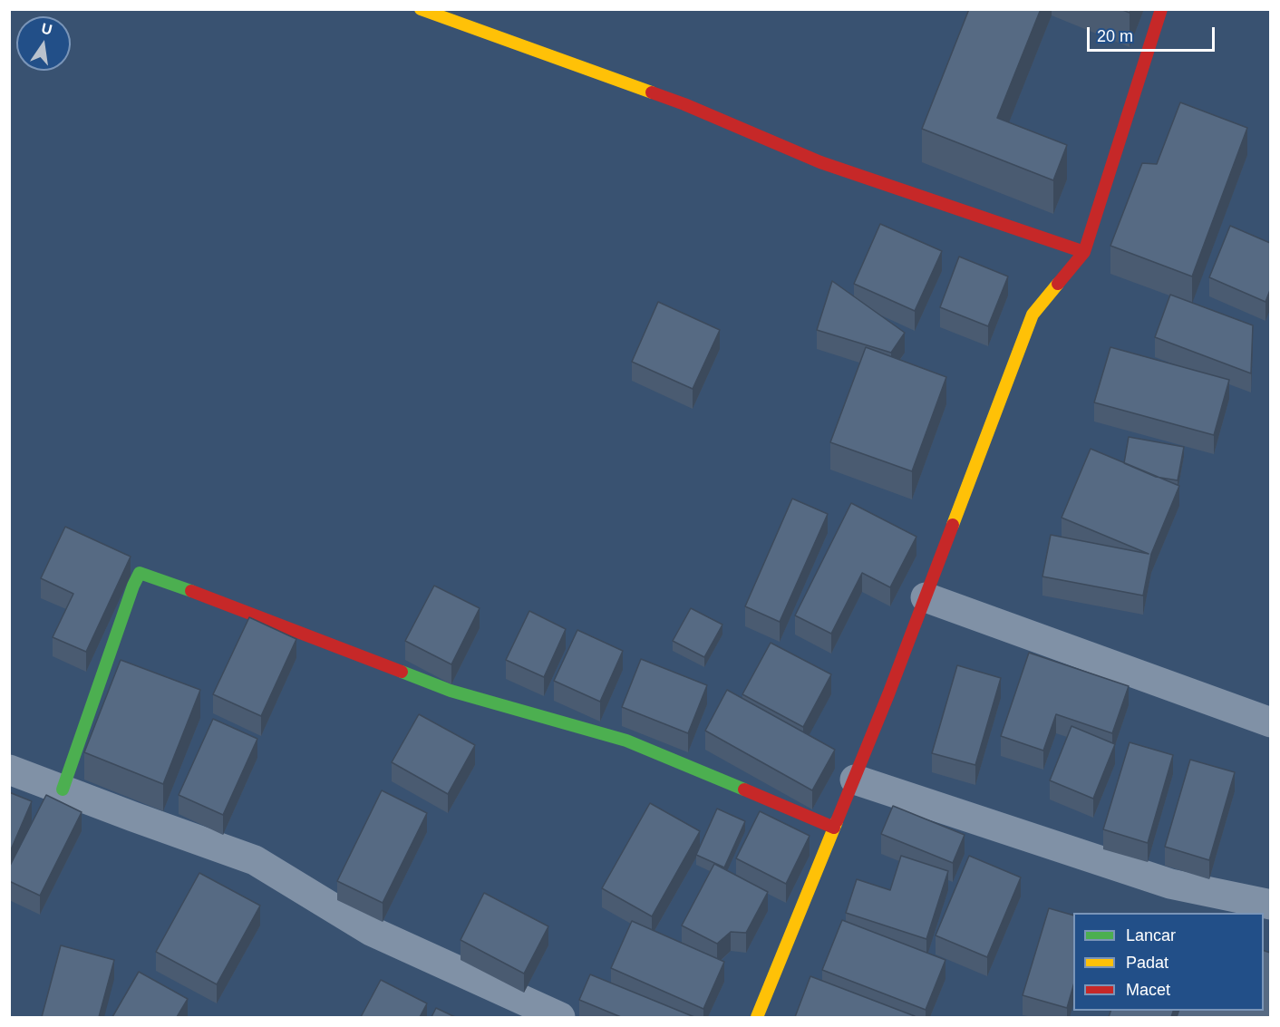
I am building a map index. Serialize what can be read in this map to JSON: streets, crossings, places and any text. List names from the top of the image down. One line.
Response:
{"legend":["Lancar","Padat","Macet"],"scale_bar":"20 m","north":"top"}
